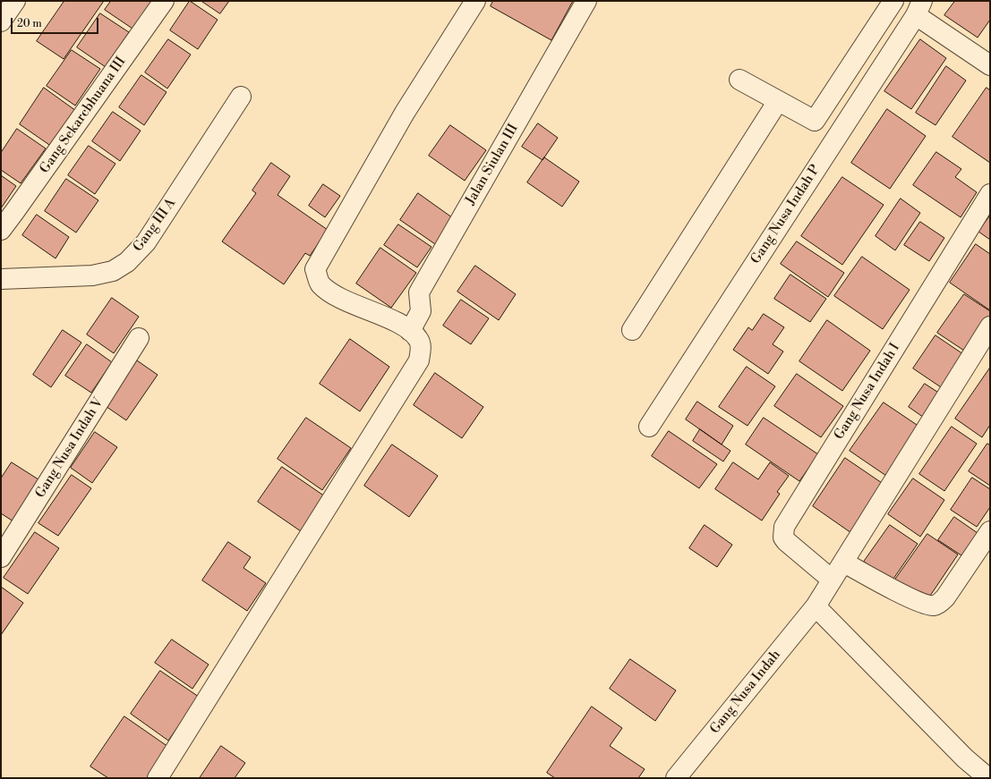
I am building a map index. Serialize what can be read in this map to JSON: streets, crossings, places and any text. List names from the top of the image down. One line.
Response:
{"streets":{"street":["Gang Sekarcbhuana III","Jalan Siulan III","Gang Nusa Indah P","Gang III A","Gang Nusa Indah I","Gang Nusa Indah V","Gang Nusa Indah"]},"crossings":[["Gang Nusa Indah I","Gang Nusa Indah"]],"scale_bar":"20 m"}
